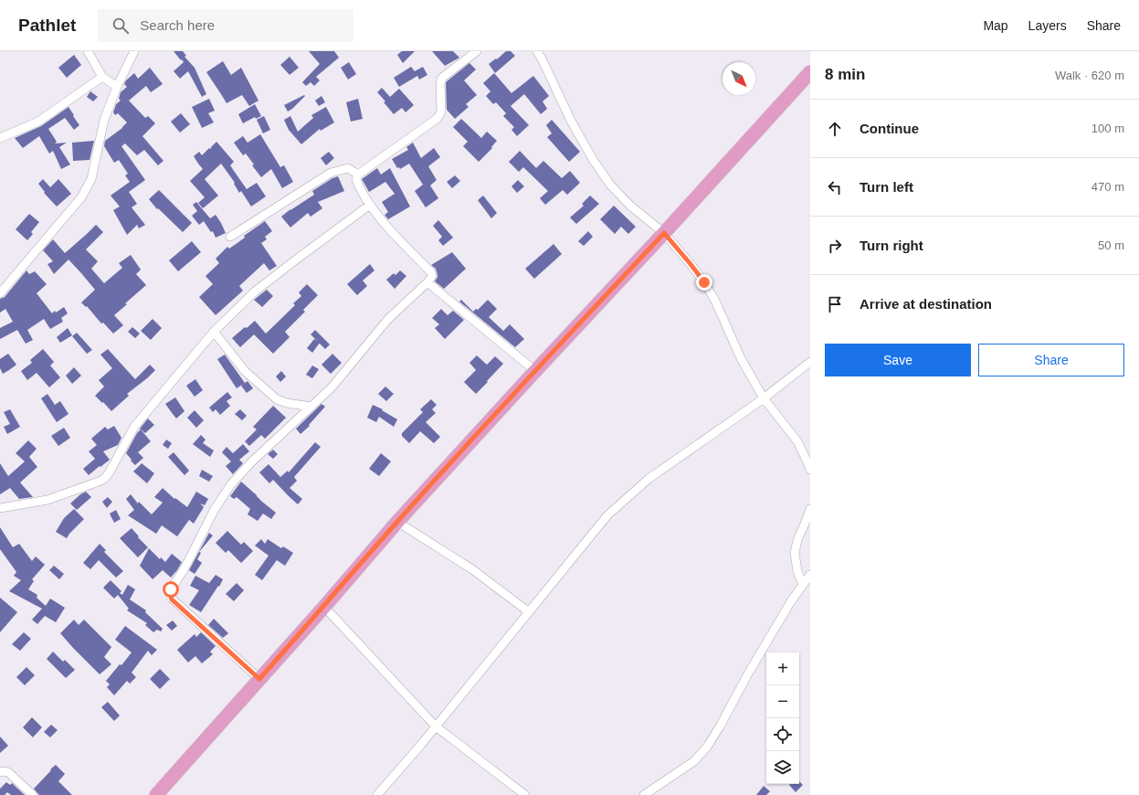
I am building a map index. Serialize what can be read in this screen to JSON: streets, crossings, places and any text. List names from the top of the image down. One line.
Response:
{"north":"bottom right","page":{"header":"Pathlet","search":"Search here","nav":["Map","Layers","Share"],"heading":["8 min","Walk · 620 m"],"list":[["Continue","100 m"],["Turn left","470 m"],["Turn right","50 m"],"Arrive at destination"],"buttons":["Save","Share"],"map_buttons":["+","−"]}}
